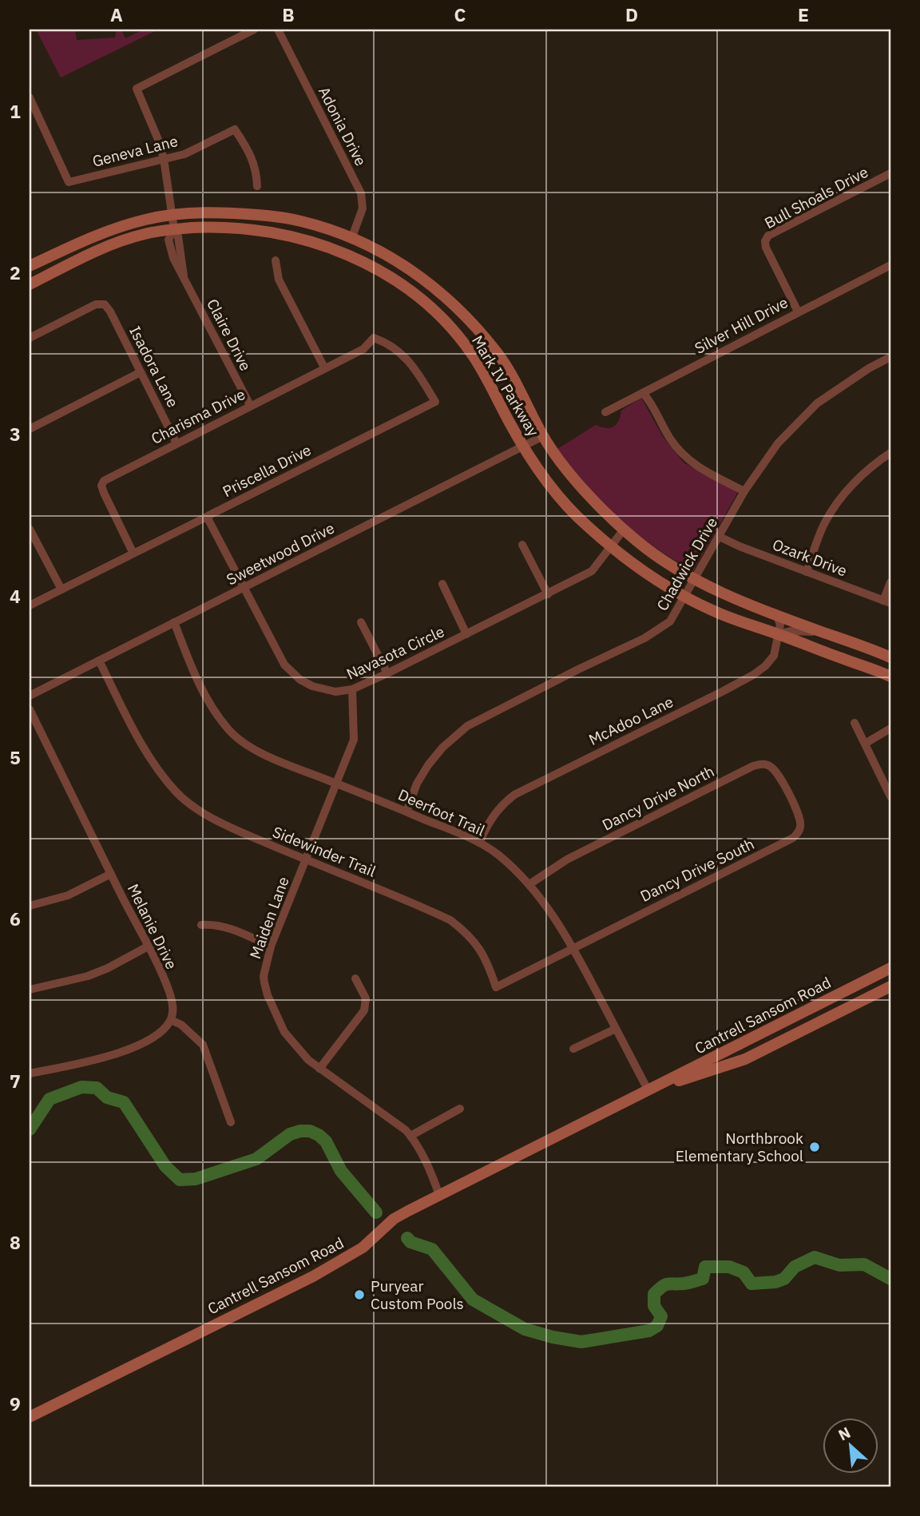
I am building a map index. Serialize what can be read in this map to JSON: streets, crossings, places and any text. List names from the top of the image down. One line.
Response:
{"streets":{"main road":["Mark IV Parkway","Cantrell Sansom Road"],"street":["Adonia Drive","Geneva Lane","Bull Shoals Drive","Silver Hill Drive","Claire Drive","Isadora Lane","Charisma Drive","Priscella Drive","Sweetwood Drive","Ozark Drive","Chadwick Drive","Navasota Circle","McAdoo Lane","Dancy Drive North","Deerfoot Trail","Sidewinder Trail","Dancy Drive South","Maiden Lane","Melanie Drive"]},"crossings":[["Adonia Drive","Mark IV Parkway"],["Geneva Lane","Claire Drive"],["Bull Shoals Drive","Silver Hill Drive"],["Claire Drive","Mark IV Parkway"],["Claire Drive","Charisma Drive"],["Isadora Lane","Charisma Drive"],["Mark IV Parkway","Sweetwood Drive"],["Mark IV Parkway","Chadwick Drive"],["Mark IV Parkway","Navasota Circle"],["Mark IV Parkway","McAdoo Lane"],["Charisma Drive","Priscella Drive"],["Priscella Drive","Navasota Circle"],["Sweetwood Drive","Navasota Circle"],["Sweetwood Drive","Deerfoot Trail"],["Sweetwood Drive","Sidewinder Trail"],["Ozark Drive","Chadwick Drive"],["Chadwick Drive","Deerfoot Trail"],["Navasota Circle","Maiden Lane"],["McAdoo Lane","Deerfoot Trail"],["Dancy Drive North","Deerfoot Trail"],["Dancy Drive North","Dancy Drive South"],["Deerfoot Trail","Sidewinder Trail"],["Deerfoot Trail","Dancy Drive South"],["Deerfoot Trail","Maiden Lane"],["Deerfoot Trail","Cantrell Sansom Road"],["Sidewinder Trail","Dancy Drive South"],["Sidewinder Trail","Maiden Lane"],["Maiden Lane","Cantrell Sansom Road"]],"places":["Northbrook Elementary School","Puryear Custom Pools"],"north":"top left","grid":{"columns":["A","B","C","D","E"],"rows":["1","2","3","4","5","6","7","8","9"]}}
